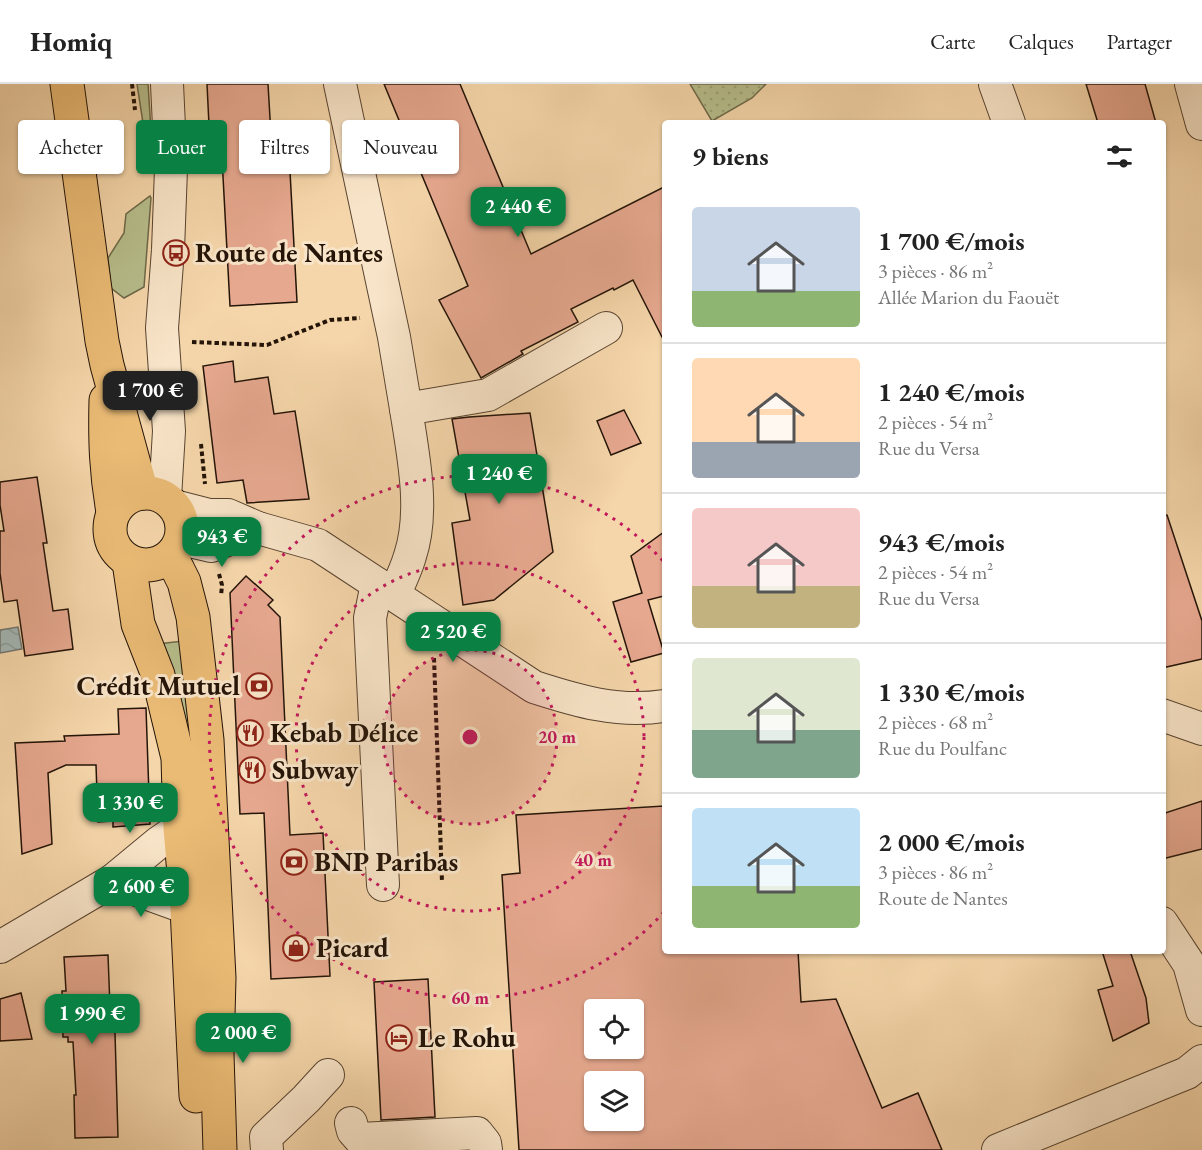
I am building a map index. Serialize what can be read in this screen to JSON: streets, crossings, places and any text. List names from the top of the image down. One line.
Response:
{"places":{"bus stop":["Route de Nantes"],"bank":["Crédit Mutuel","BNP Paribas"],"restaurant":["Kebab Délice","Subway"],"shop":["Picard"],"hotel":["Le Rohu"]},"page":{"header":"Homiq","nav":["Carte","Calques","Partager"],"chip":["Acheter","Louer","Filtres","Nouveau"],"heading":"9 biens","price":["2 440 €","1 700 €","1 240 €","943 €","2 520 €","1 330 €","2 600 €","1 990 €","2 000 €"],"list":[{"name":"1 700 €/mois","note":"3 pièces · 86 m² · Allée Marion du Faouët"},{"name":"1 240 €/mois","note":"2 pièces · 54 m² · Rue du Versa"},{"name":"943 €/mois","note":"2 pièces · 54 m² · Rue du Versa"},{"name":"1 330 €/mois","note":"2 pièces · 68 m² · Rue du Poulfanc"},{"name":"2 000 €/mois","note":"3 pièces · 86 m² · Route de Nantes"}]},"rings":["20 m","40 m","60 m"]}
